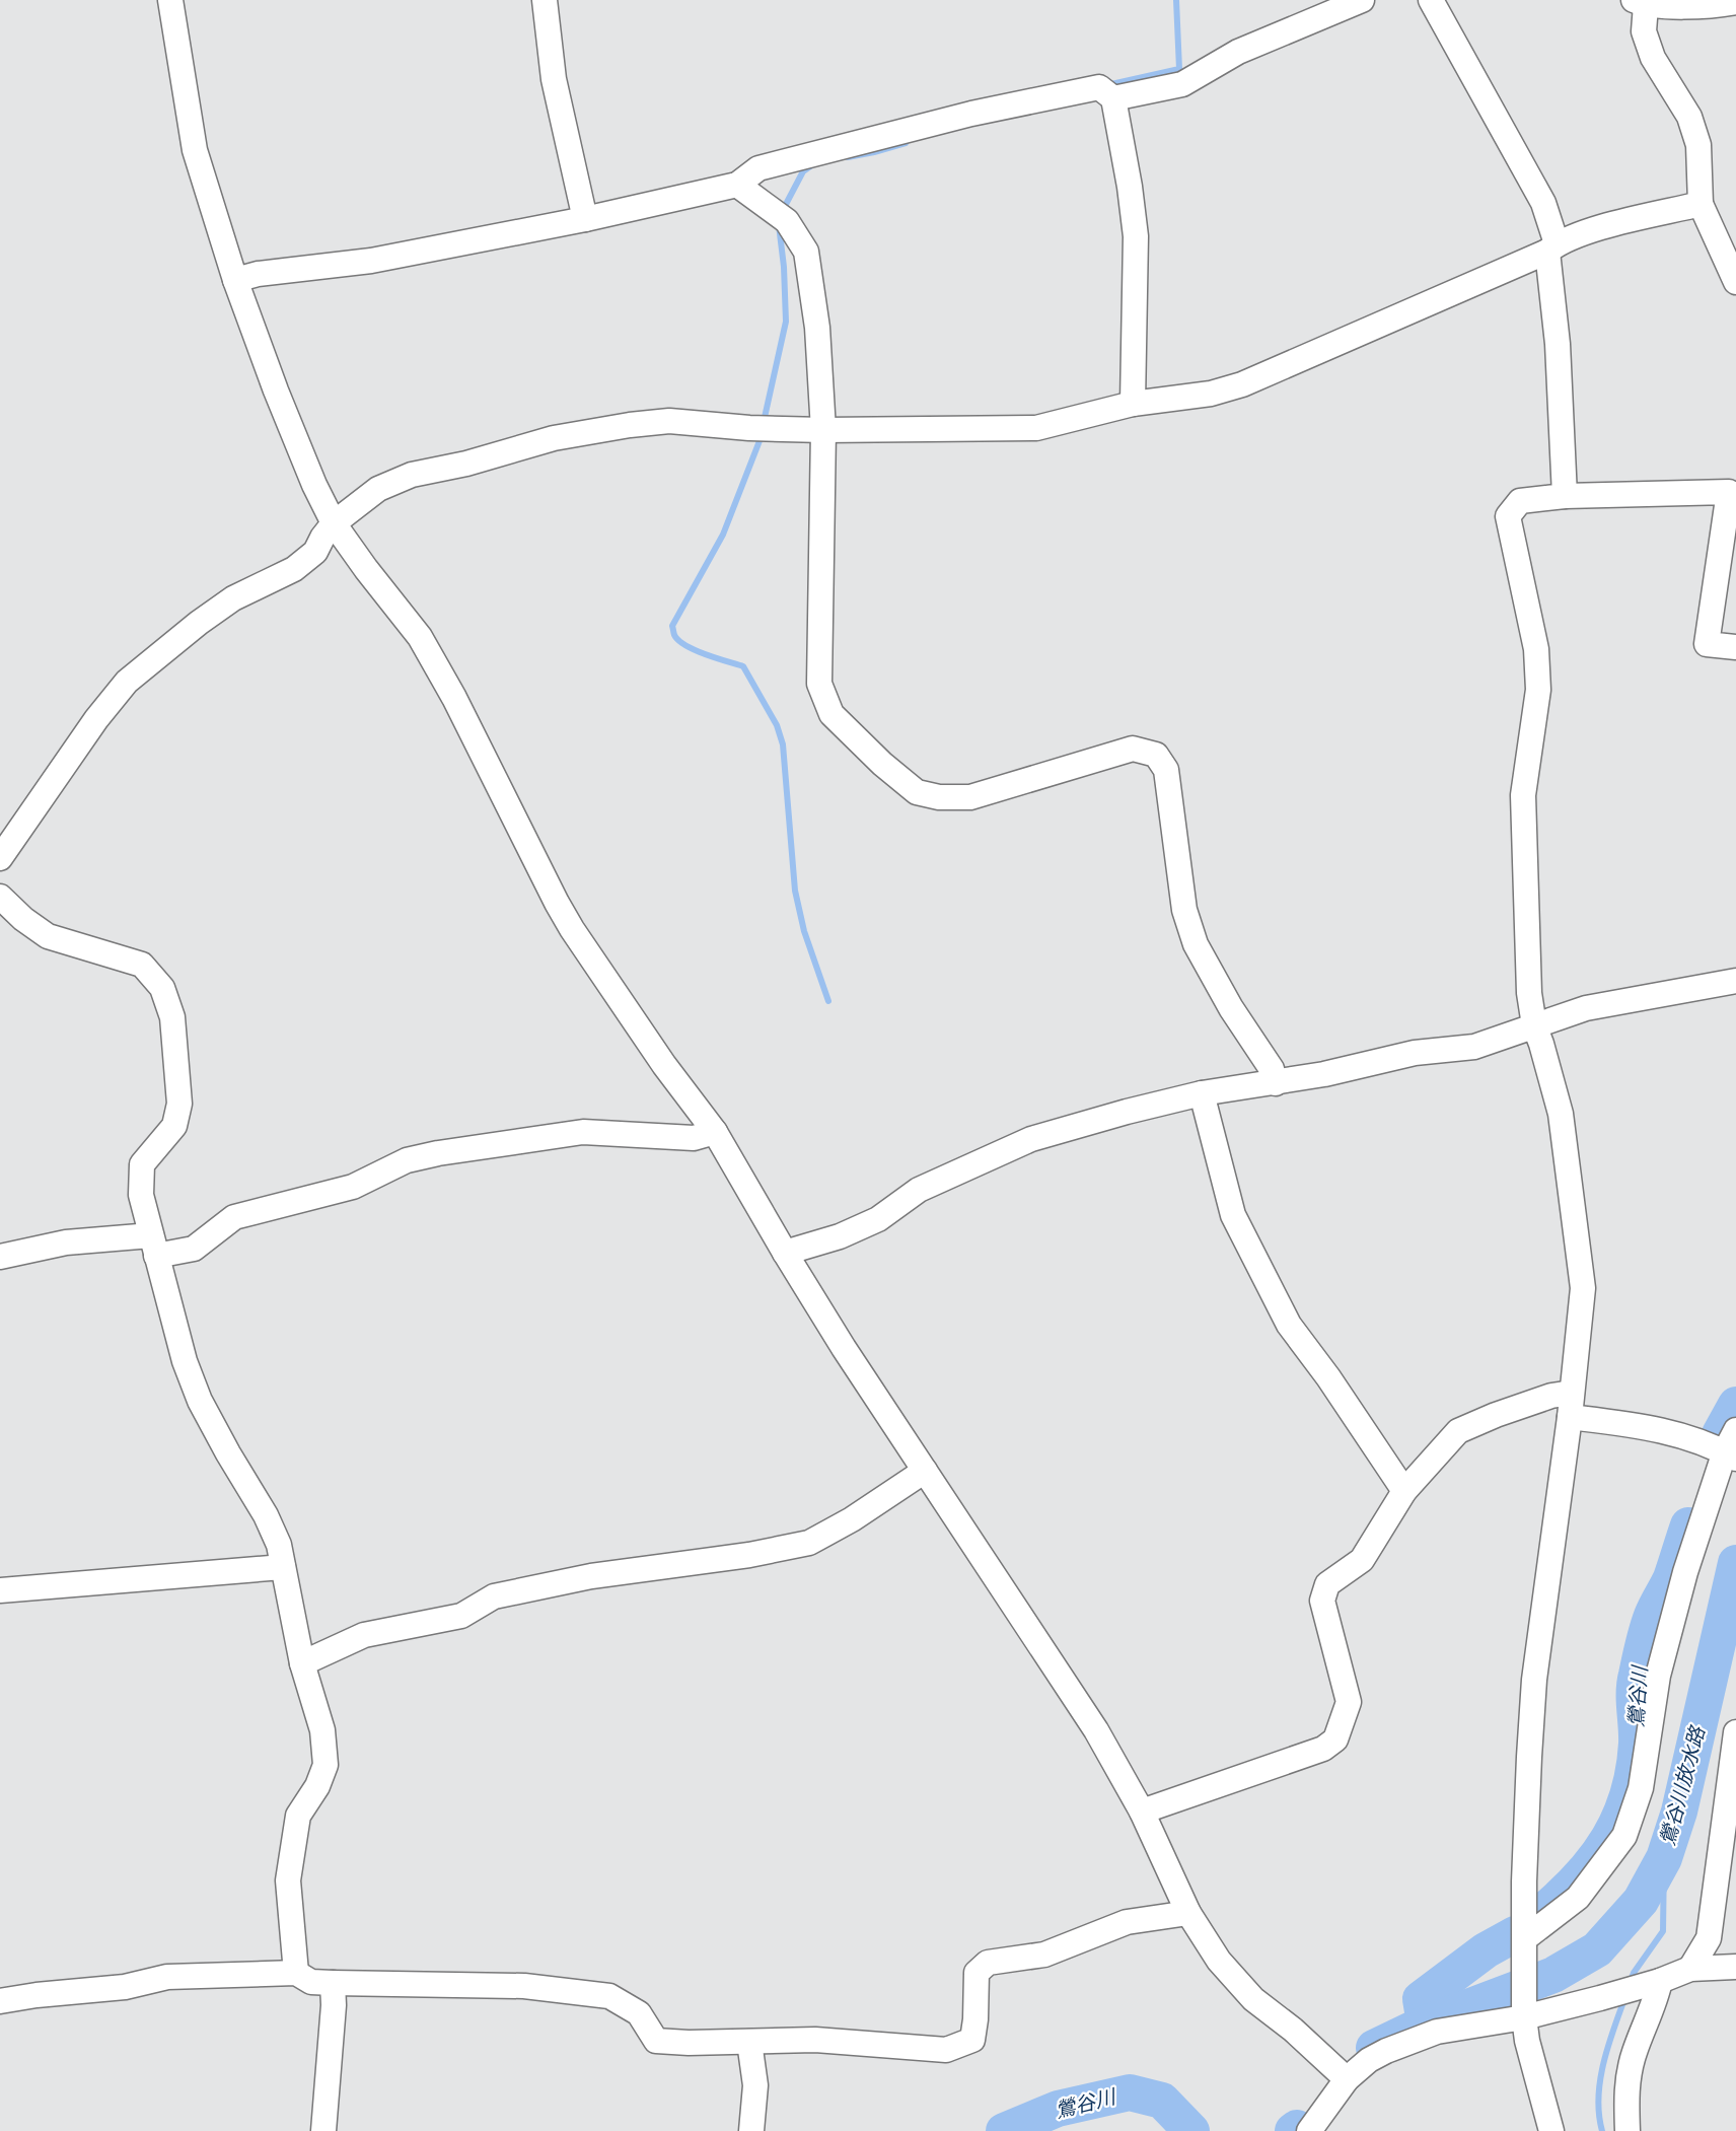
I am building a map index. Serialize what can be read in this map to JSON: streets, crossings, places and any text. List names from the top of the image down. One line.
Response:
{"water":["鶯谷川","鶯谷川放水路"]}
